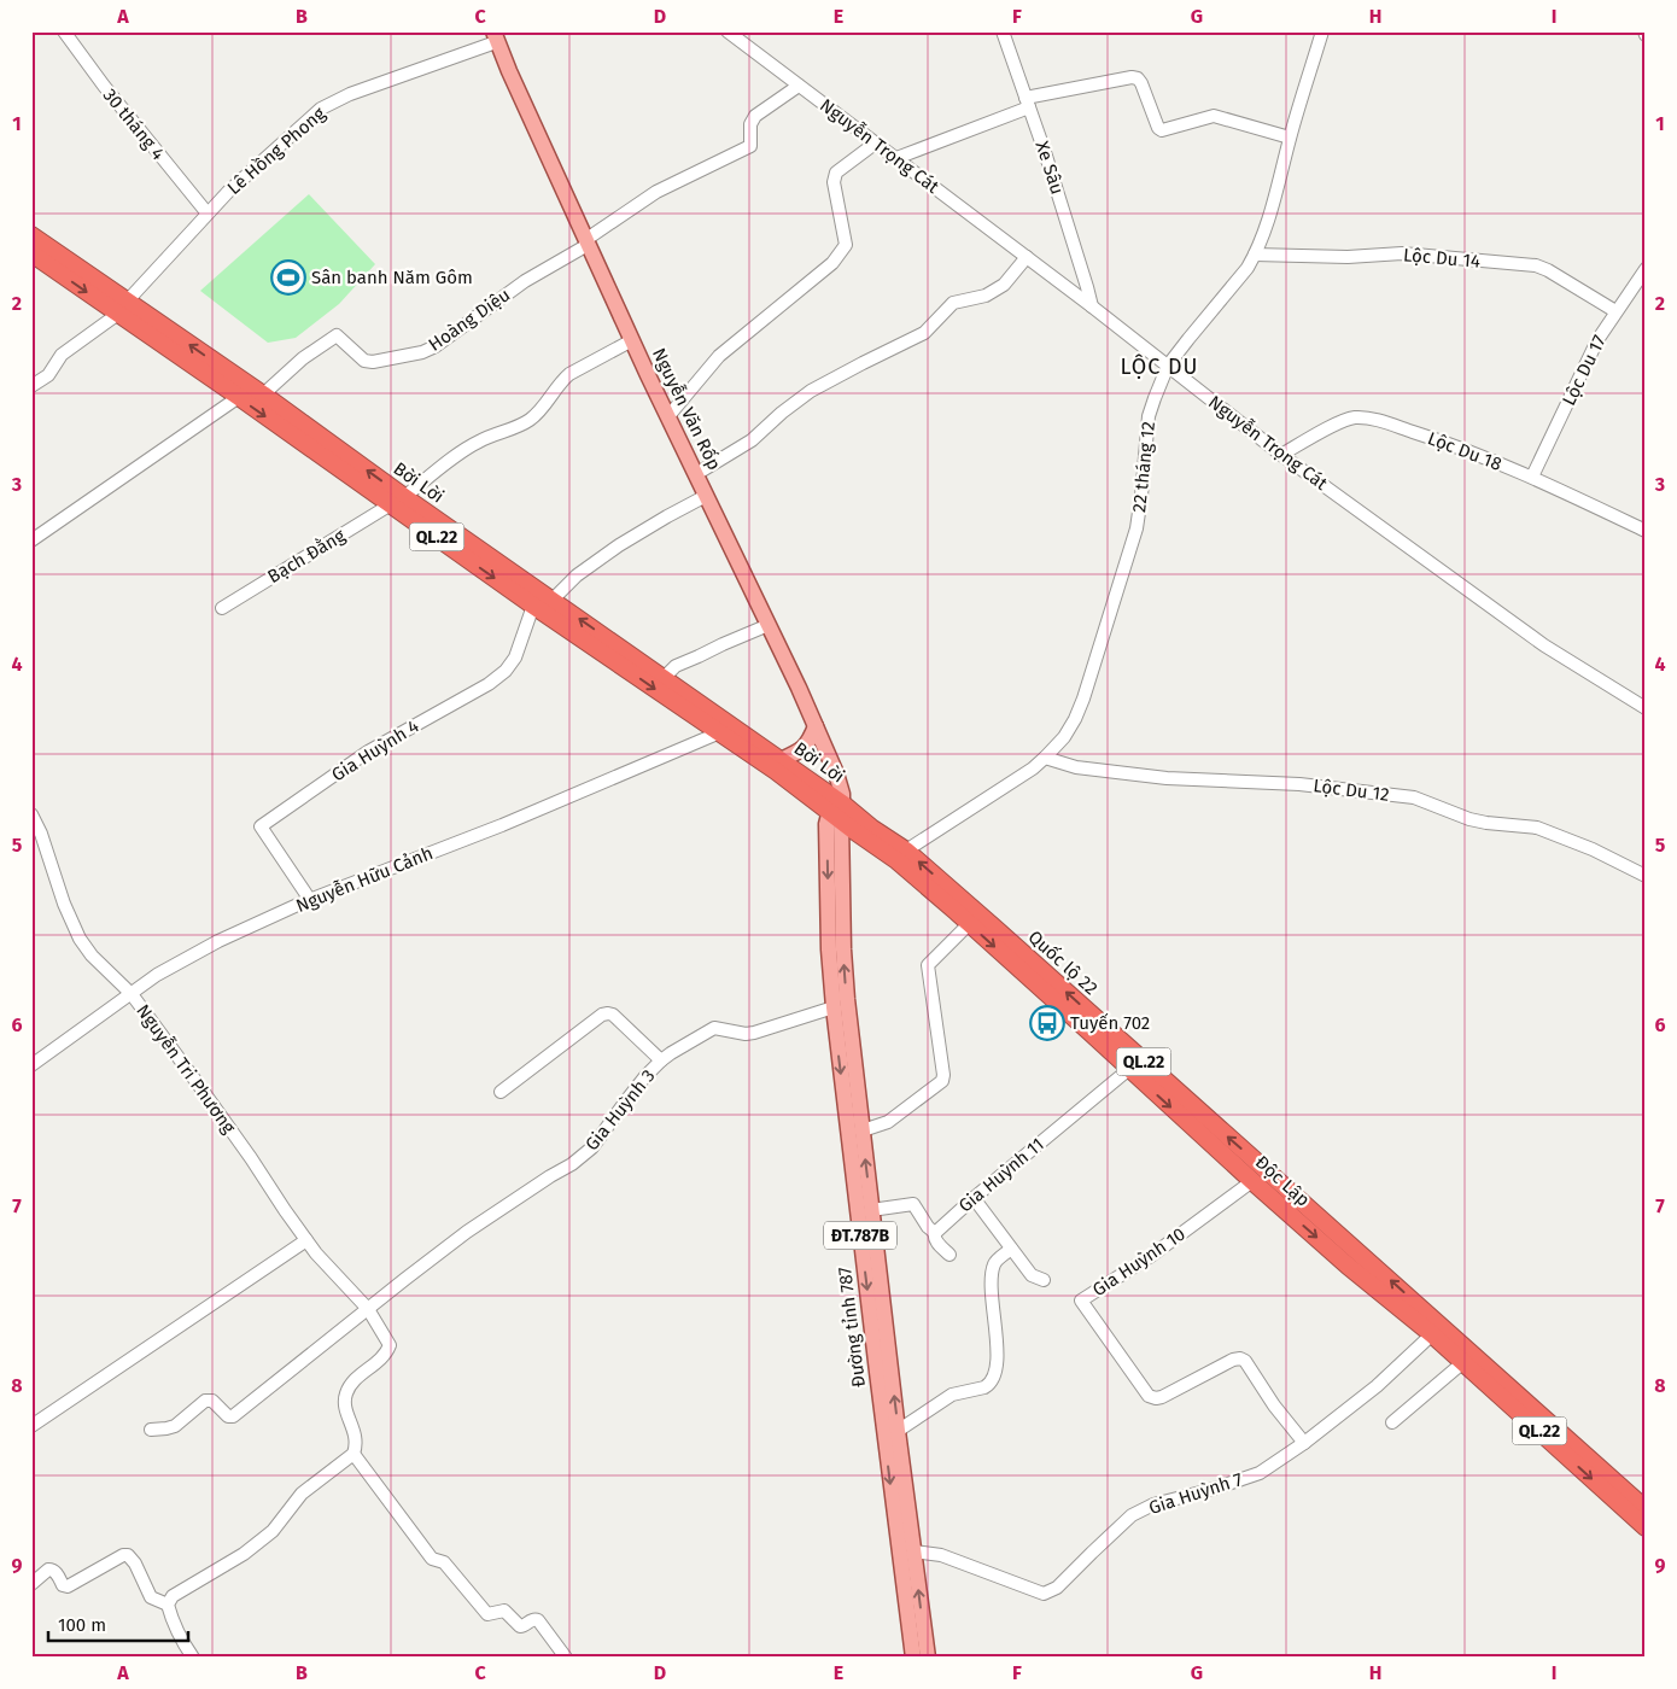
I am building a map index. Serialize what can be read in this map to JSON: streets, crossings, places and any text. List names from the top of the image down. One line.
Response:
{"streets":{"highway":["Bời Lời","QL.22","Quốc lộ 22","Độc Lập"],"main road":["Nguyễn Văn Rốp","ĐT.787B","Đường tỉnh 787"],"street":["30 tháng 4","Nguyễn Trọng Cát","Lê Hồng Phong","Xe Sâu","Lộc Du 14","Hoàng Diệu","Lộc Du 17","Lộc Du 18","22 tháng 12","Bạch Đằng","Gia Huỳnh 4","Lộc Du 12","Nguyễn Hữu Cảnh","Nguyễn Tri Phương","Gia Huỳnh 3","Gia Huỳnh 11","Gia Huỳnh 10","Gia Huỳnh 7"]},"crossings":[["30 tháng 4","Lê Hồng Phong"],["Nguyễn Trọng Cát","Xe Sâu"],["Nguyễn Trọng Cát","Hoàng Diệu"],["Nguyễn Trọng Cát","Lộc Du 18"],["Nguyễn Trọng Cát","22 tháng 12"],["Lê Hồng Phong","Nguyễn Văn Rốp"],["Lê Hồng Phong","Bời Lời"],["Lộc Du 14","Lộc Du 17"],["Lộc Du 14","22 tháng 12"],["Hoàng Diệu","Nguyễn Văn Rốp"],["Hoàng Diệu","Bời Lời"],["Lộc Du 17","Lộc Du 18"],["Nguyễn Văn Rốp","Bời Lời"],["Nguyễn Văn Rốp","Bạch Đằng"],["Nguyễn Văn Rốp","Quốc lộ 22"],["Nguyễn Văn Rốp","Đường tỉnh 787"],["22 tháng 12","Lộc Du 12"],["22 tháng 12","Quốc lộ 22"],["22 tháng 12","Độc Lập"],["Bời Lời","Bạch Đằng"],["Bời Lời","Gia Huỳnh 4"],["Bời Lời","Nguyễn Hữu Cảnh"],["Bời Lời","Quốc lộ 22"],["Bời Lời","Đường tỉnh 787"],["Gia Huỳnh 4","Nguyễn Hữu Cảnh"],["Nguyễn Hữu Cảnh","Nguyễn Tri Phương"],["Quốc lộ 22","Độc Lập"],["Quốc lộ 22","Đường tỉnh 787"],["Quốc lộ 22","Gia Huỳnh 7"],["Nguyễn Tri Phương","Gia Huỳnh 3"],["Gia Huỳnh 3","Đường tỉnh 787"],["Gia Huỳnh 11","Độc Lập"],["Độc Lập","Gia Huỳnh 10"],["Độc Lập","Gia Huỳnh 7"],["Gia Huỳnh 10","Gia Huỳnh 7"],["Đường tỉnh 787","Gia Huỳnh 7"]],"one_way":["Quốc lộ 22","Độc Lập"],"districts":["LỘC DU"],"places":{"sports":["Sân banh Năm Gôm"],"bus stop":["Tuyến 702"]},"scale_bar":"100 m","grid":{"columns":["A","B","C","D","E","F","G","H","I"],"rows":["1","2","3","4","5","6","7","8","9"]}}
